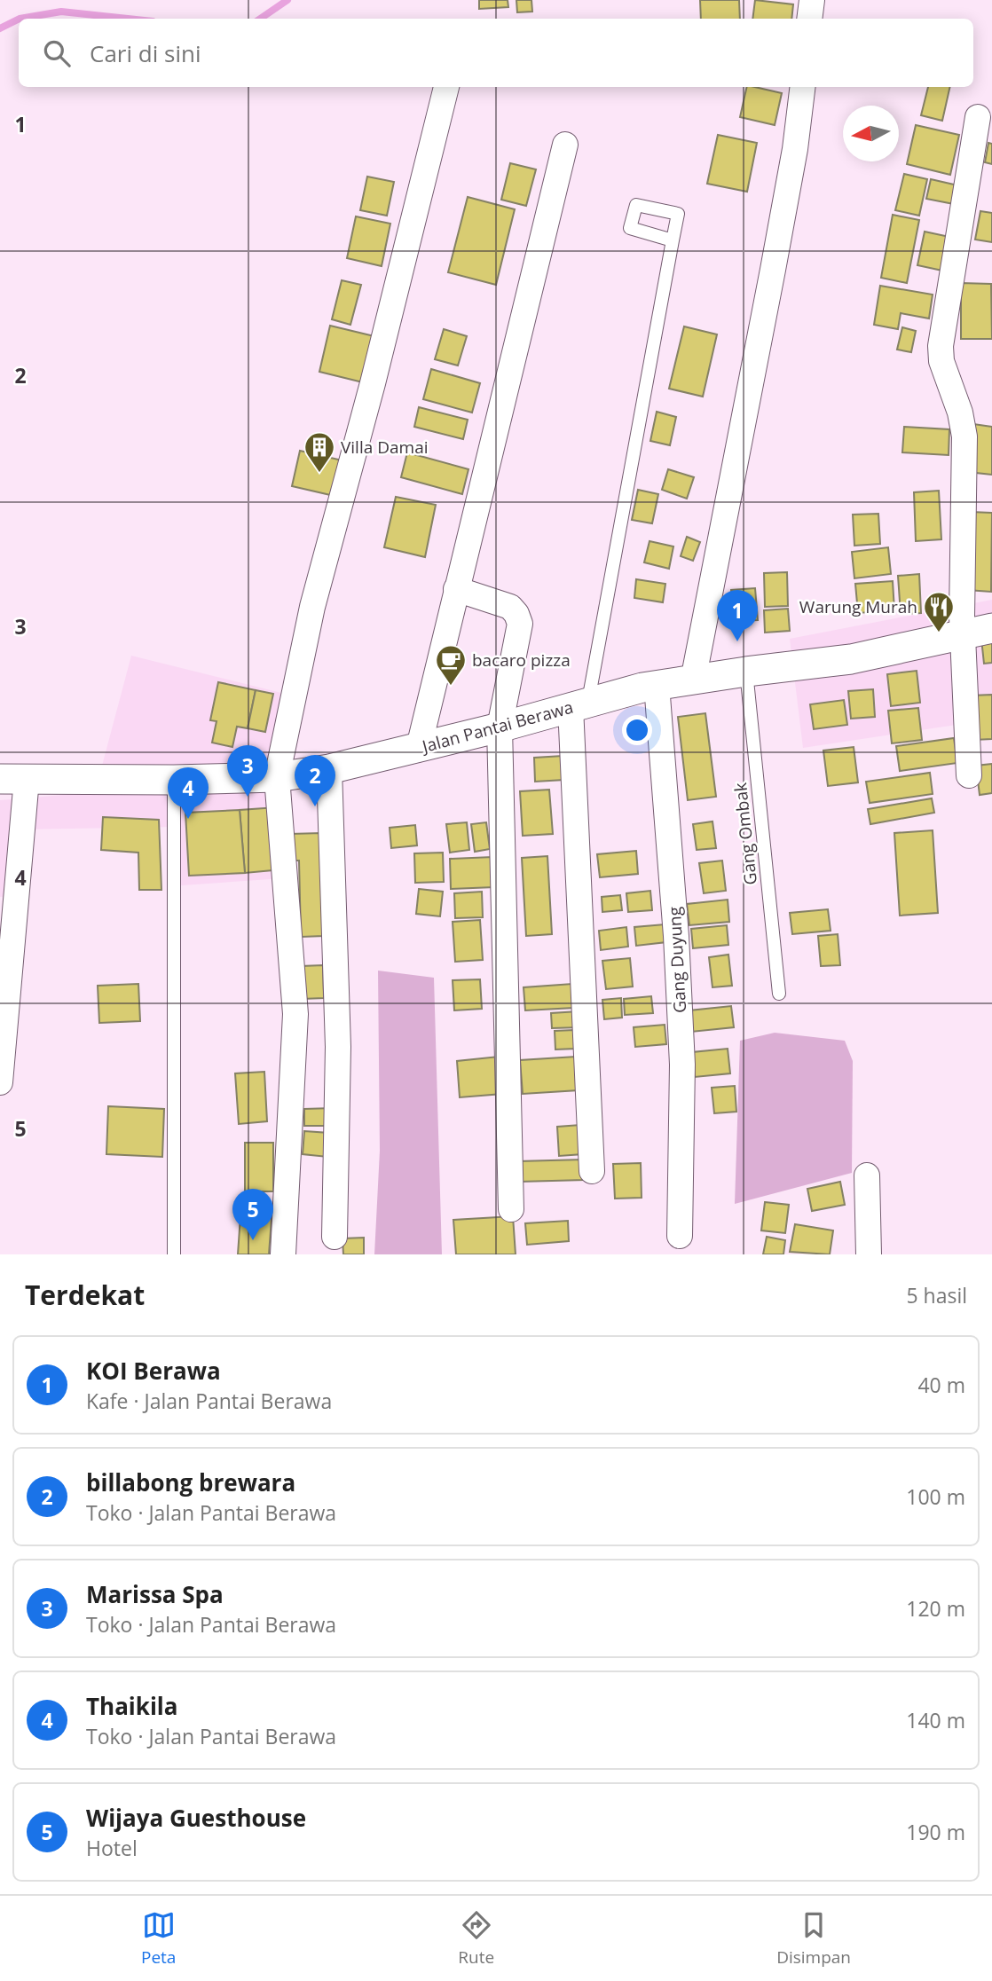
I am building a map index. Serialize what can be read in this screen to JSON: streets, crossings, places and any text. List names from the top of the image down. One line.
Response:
{"streets":{"street":["Jalan Pantai Berawa","Gang Duyung"],"lane":["Gang Ombak"]},"crossings":[["Jalan Pantai Berawa","Gang Ombak"],["Jalan Pantai Berawa","Gang Duyung"]],"places":{"building":["Villa Damai"],"restaurant":["Warung Murah"],"cafe":["bacaro pizza"]},"north":"left","page":{"search":"Cari di sini","pins":["1","3","2","4","5"],"heading":["Terdekat","5 hasil"],"list":[{"mark":"1","name":"KOI Berawa","note":"Kafe · Jalan Pantai Berawa","value":"40 m"},{"mark":"2","name":"billabong brewara","note":"Toko · Jalan Pantai Berawa","value":"100 m"},{"mark":"3","name":"Marissa Spa","note":"Toko · Jalan Pantai Berawa","value":"120 m"},{"mark":"4","name":"Thaikila","note":"Toko · Jalan Pantai Berawa","value":"140 m"},{"mark":"5","name":"Wijaya Guesthouse","note":"Hotel","value":"190 m"}],"nav":["Peta","Rute","Disimpan"]},"grid":{"rows":["1","2","3","4","5"]}}
